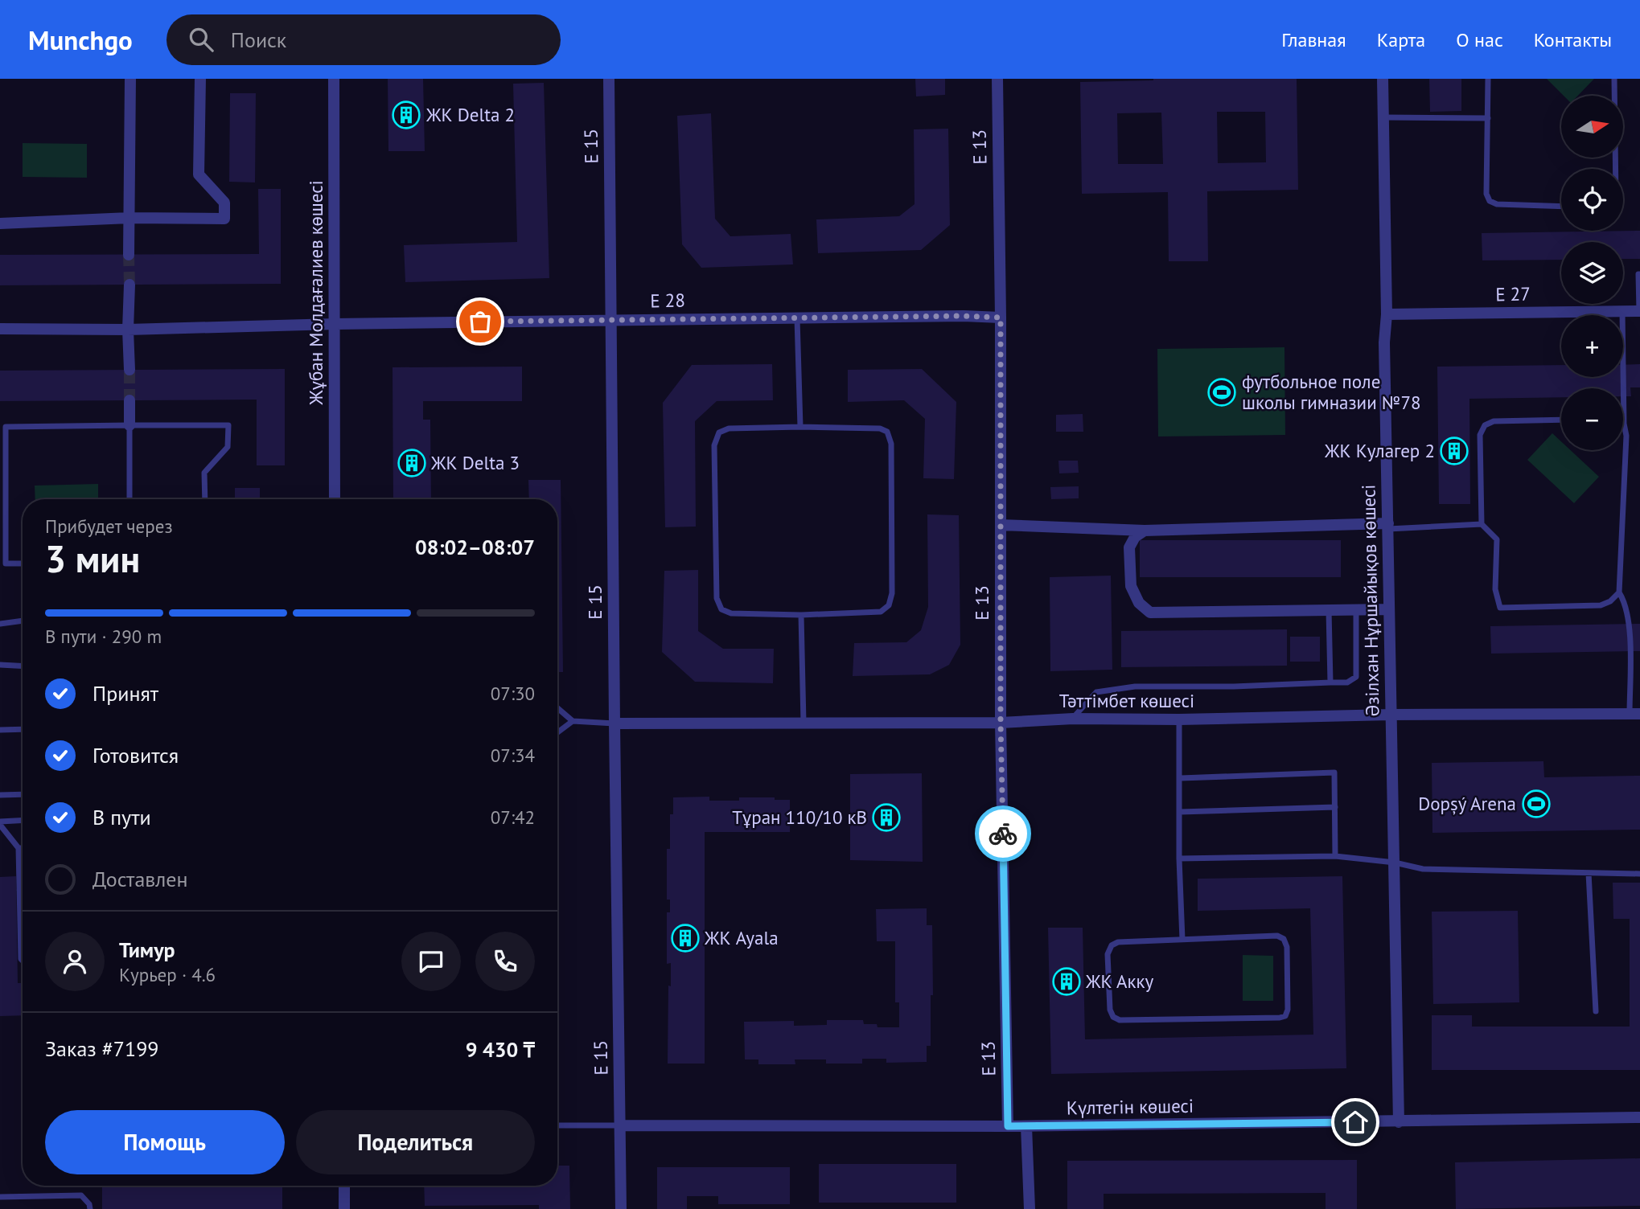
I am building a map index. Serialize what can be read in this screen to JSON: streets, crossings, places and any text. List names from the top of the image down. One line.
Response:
{"streets":{"street":["E 15","E 13","Жұбан Молдағалиев көшесі","E 27","E 28","Әзілхан Нұршайықов көшесі","Тәттімбет көшесі","Күлтегін көшесі"]},"crossings":[["E 15","E 28"],["E 15","Тәттімбет көшесі"],["E 15","Күлтегін көшесі"],["E 13","E 28"],["E 13","Тәттімбет көшесі"],["E 13","Күлтегін көшесі"],["Жұбан Молдағалиев көшесі","E 28"],["E 27","Әзілхан Нұршайықов көшесі"],["Әзілхан Нұршайықов көшесі","Тәттімбет көшесі"],["Әзілхан Нұршайықов көшесі","Күлтегін көшесі"]],"places":{"building":["ЖК Delta 2","ЖК Кулагер 2","ЖК Delta 3","Тұран 110/10 кВ","ЖК Ayala","ЖК Акку"],"sports":["футбольное поле школы гимназии №78","Dopșý Arena"]},"north":"right","page":{"header":"Munchgo","search":"Поиск","nav":["Главная","Карта","О нас","Контакты"],"map_buttons":["+","−"],"heading":["3 мин","Прибудет через","08:02–08:07"],"panel":["Тимур","Курьер · 4.6","Заказ #7199","9 430 ₸"],"bar":"В пути · 290 m","list":[["Принят","07:30"],["Готовится","07:34"],["В пути","07:42"],"Доставлен"],"buttons":["Помощь","Поделиться"]}}
